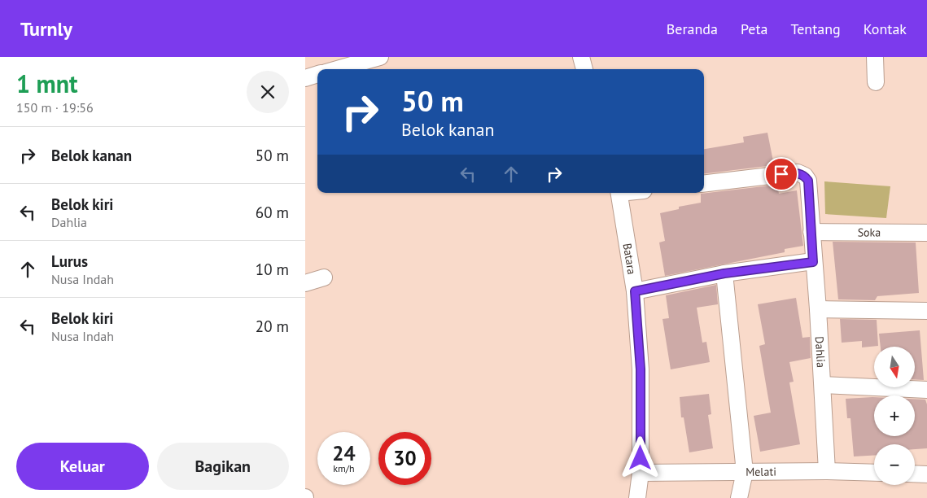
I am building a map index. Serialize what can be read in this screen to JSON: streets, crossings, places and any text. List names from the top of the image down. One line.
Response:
{"streets":{"street":["Soka","Batara","Dahlia","Melati"]},"crossings":[["Soka","Dahlia"],["Batara","Melati"],["Dahlia","Melati"]],"north":"bottom","page":{"header":"Turnly","nav":["Beranda","Peta","Tentang","Kontak"],"heading":["1 mnt","150 m · 19:56"],"turn":["50 m","Belok kanan"],"list":[{"name":"Belok kanan","value":"50 m"},{"name":"Belok kiri","note":"Dahlia","value":"60 m"},{"name":"Lurus","note":"Nusa Indah","value":"10 m"},{"name":"Belok kiri","note":"Nusa Indah","value":"20 m"}],"map_buttons":["+","−"],"speed":"24 km/h","limit":"30","buttons":["Keluar","Bagikan"]}}
